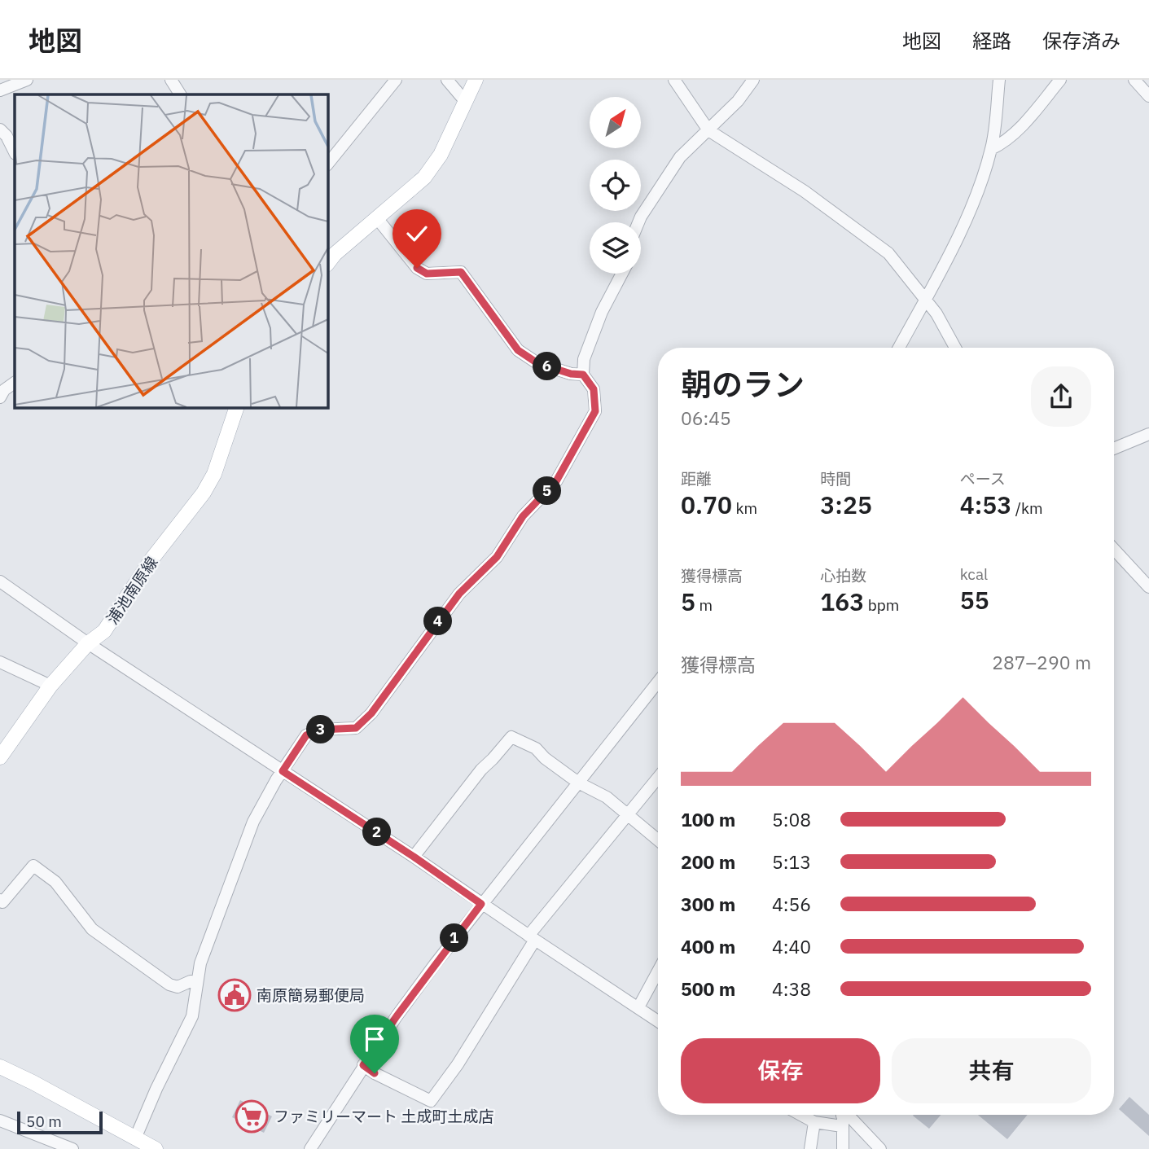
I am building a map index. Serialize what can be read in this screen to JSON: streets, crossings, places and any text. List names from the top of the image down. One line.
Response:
{"streets":{"main road":["浦池南原線"]},"places":{"public building":["南原簡易郵便局"],"supermarket":["ファミリーマート 土成町土成店"]},"scale_bar":"50 m","north":"top right","page":{"header":"地図","nav":["地図","経路","保存済み"],"heading":["朝のラン","06:45"],"pins":["6","5","4","3","2","1"],"stats":[["距離","0.70 km"],["時間","3:25"],["ペース","4:53 /km"],["獲得標高","5 m"],["心拍数","163 bpm"],["kcal","55"]],"chart":["獲得標高","287–290 m"],"list":[{"name":"100 m","note":"5:08"},{"name":"200 m","note":"5:13"},{"name":"300 m","note":"4:56"},{"name":"400 m","note":"4:40"},{"name":"500 m","note":"4:38"}],"buttons":["保存","共有"],"scale":"50 m"}}
